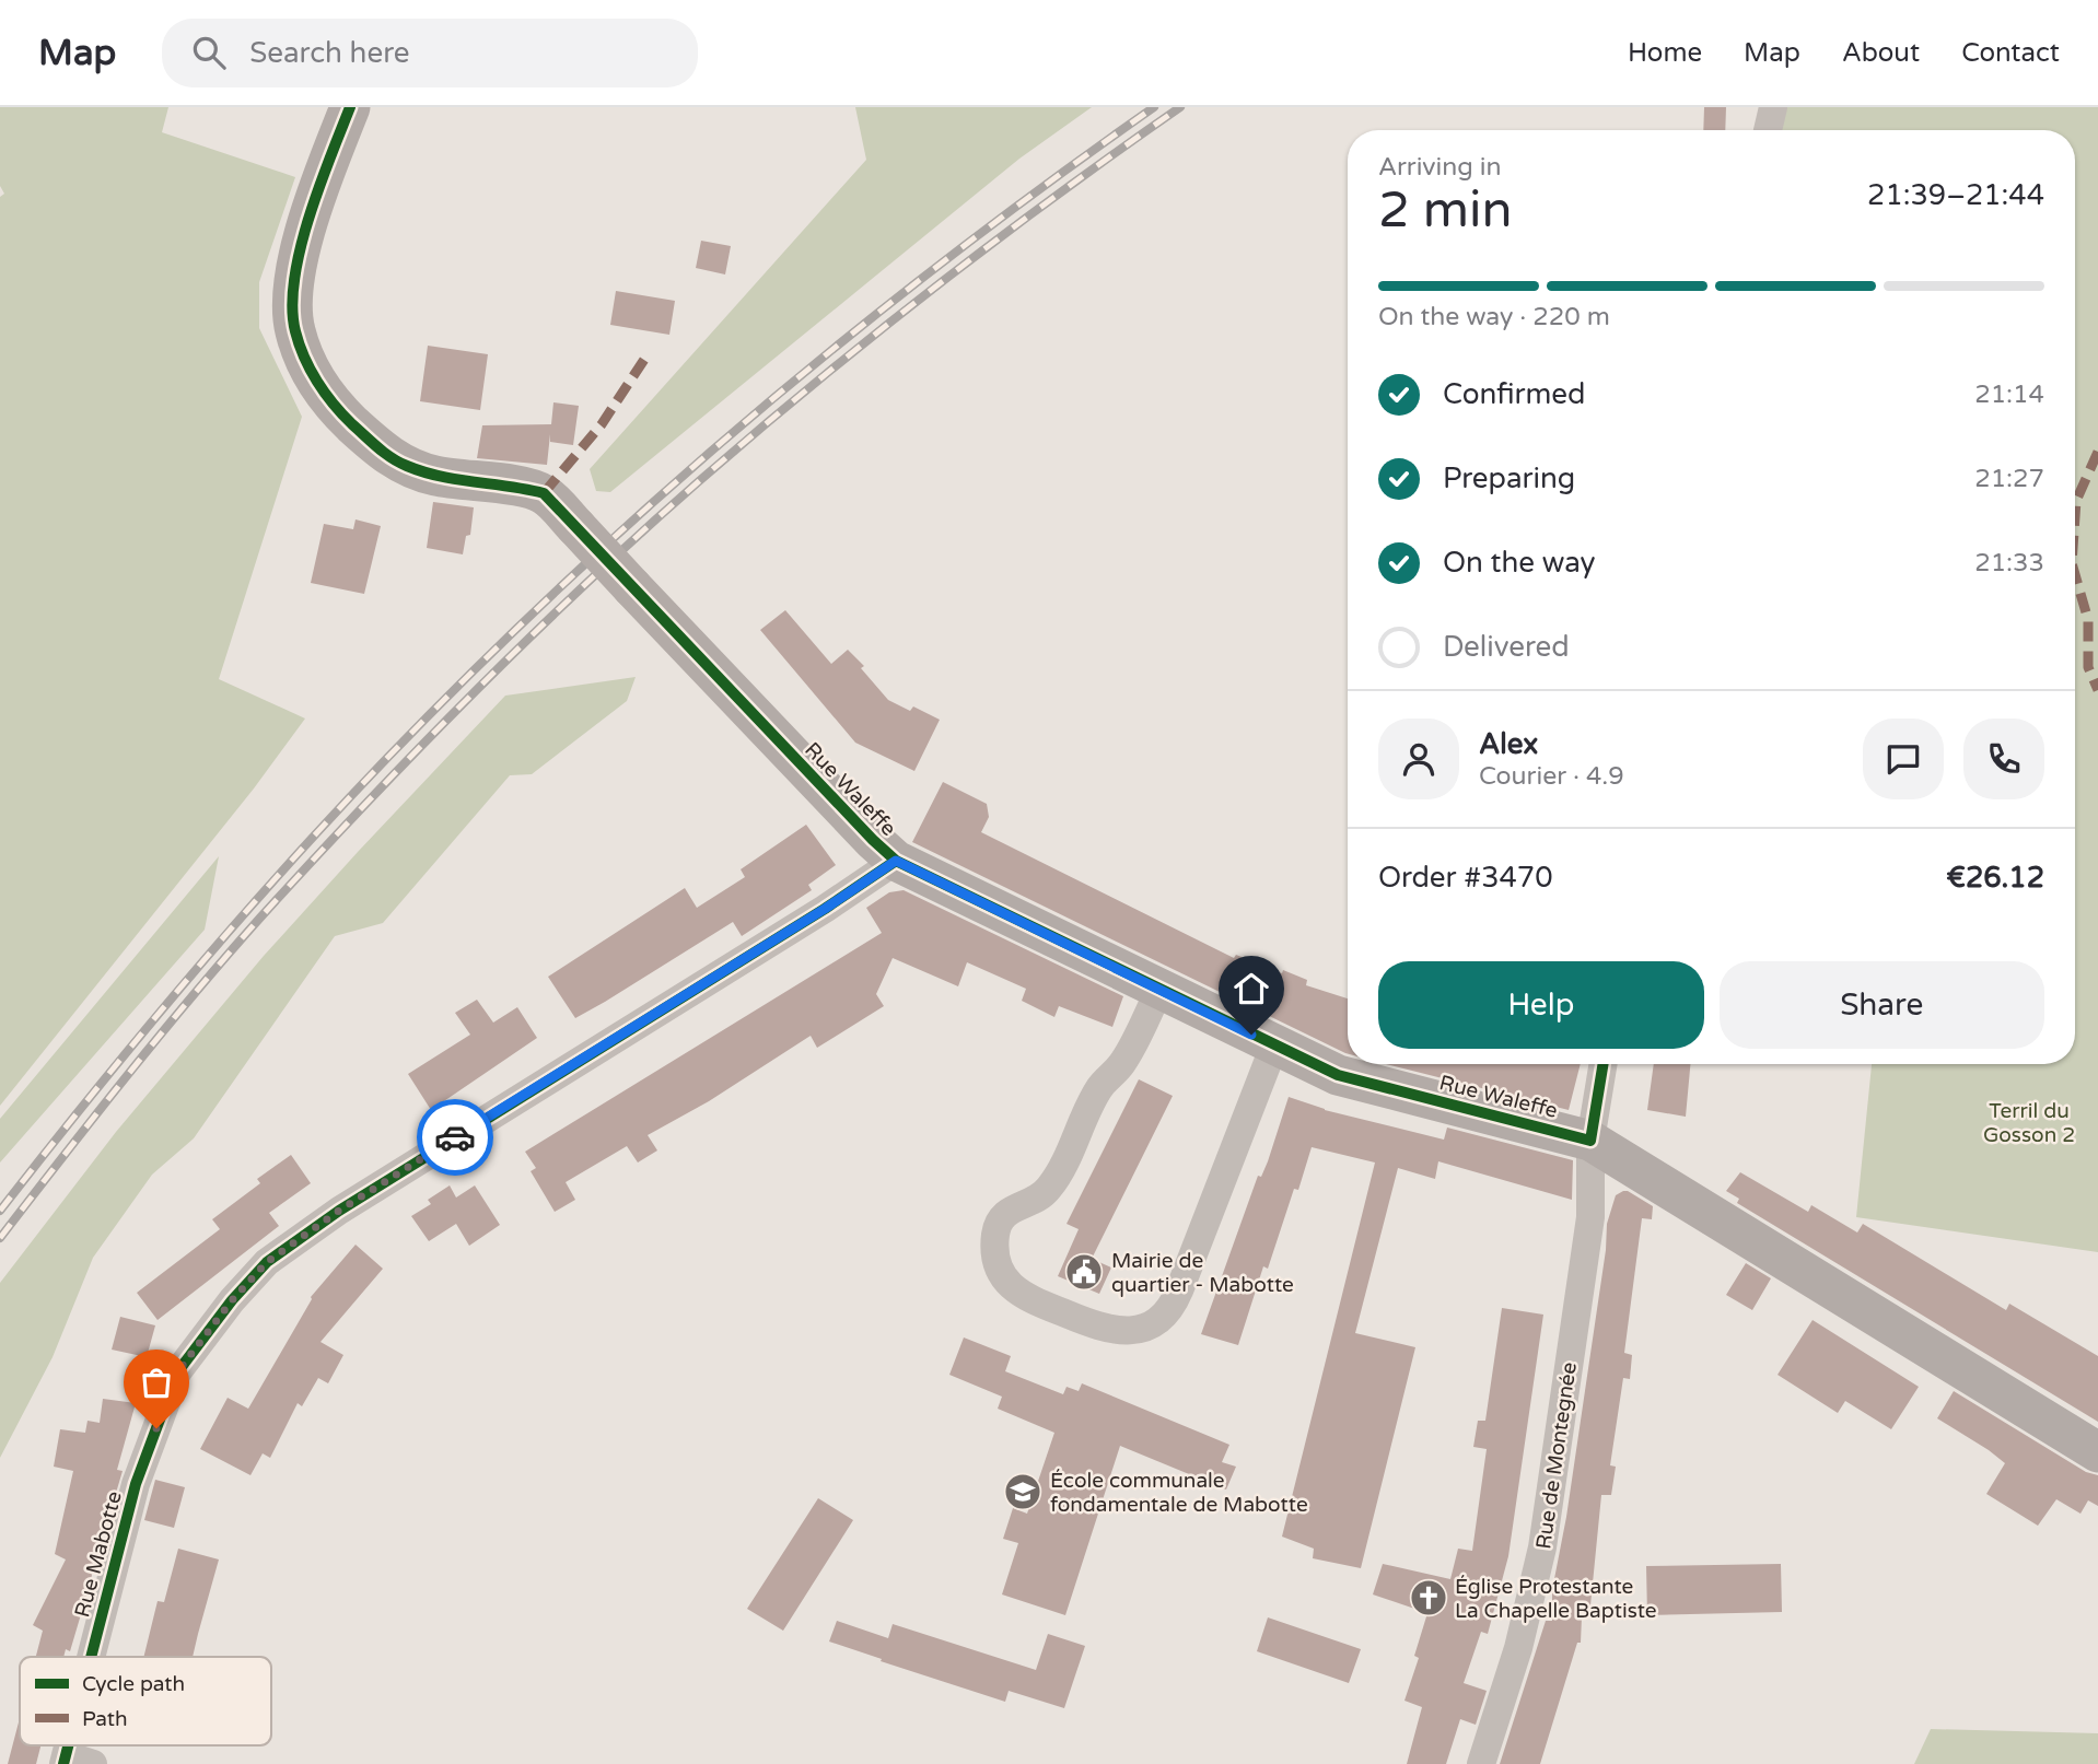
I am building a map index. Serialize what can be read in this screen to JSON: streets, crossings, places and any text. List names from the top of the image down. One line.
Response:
{"streets":{"street":["Rue Waleffe","Rue de Montegnée","Rue Mabotte"]},"crossings":[["Rue Waleffe","Rue de Montegnée"],["Rue Waleffe","Rue Mabotte"]],"parks":["Terril du Gosson 2"],"places":{"public building":["Mairie de quartier - Mabotte"],"school or university":["École communale fondamentale de Mabotte"],"church":["Église Protestante La Chapelle Baptiste"]},"legend":["Cycle path","Path"],"page":{"header":"Map","search":"Search here","nav":["Home","Map","About","Contact"],"heading":["2 min","Arriving in","21:39–21:44"],"panel":["Alex","Courier · 4.9","Order #3470","€26.12"],"bar":"On the way · 220 m","list":[["Confirmed","21:14"],["Preparing","21:27"],["On the way","21:33"],"Delivered"],"buttons":["Help","Share"]}}
